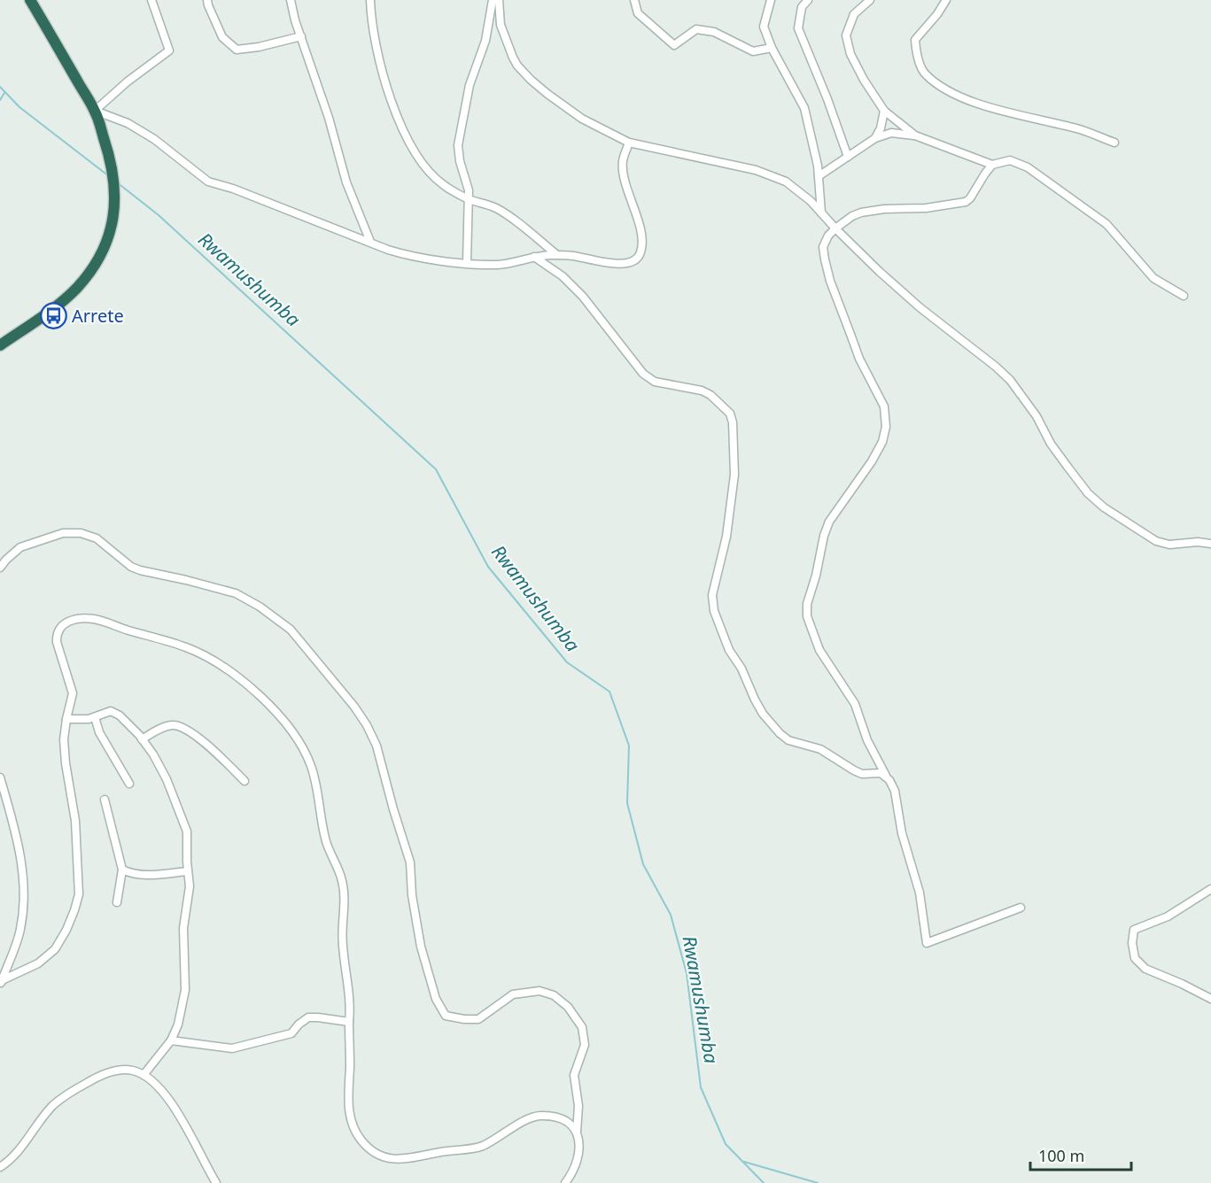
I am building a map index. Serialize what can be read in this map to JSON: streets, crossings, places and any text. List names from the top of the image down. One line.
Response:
{"water":["Rwamushumba"],"places":{"bus stop":["Arrete"]},"scale_bar":"100 m"}
